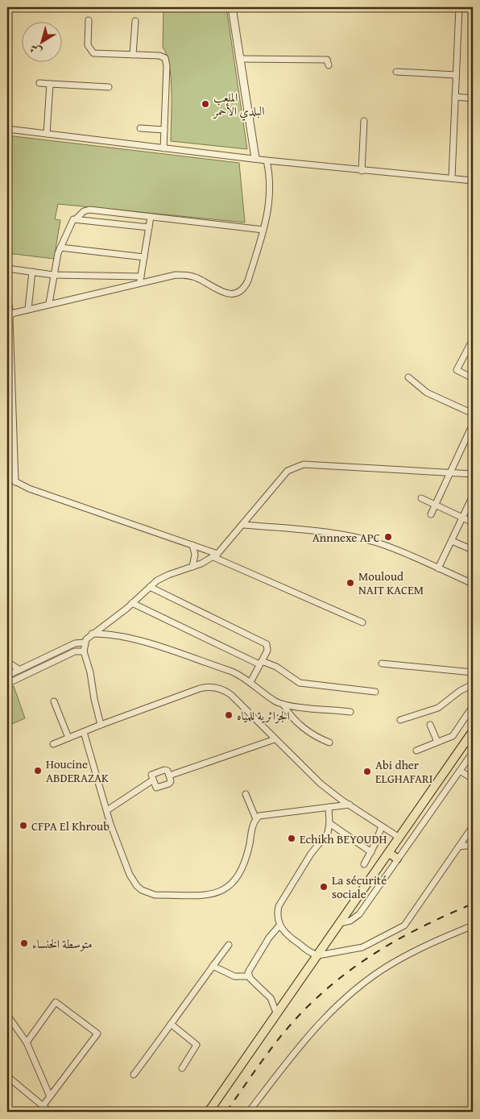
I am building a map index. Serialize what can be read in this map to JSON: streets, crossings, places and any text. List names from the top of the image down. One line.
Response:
{"places":["الملعب البلدي الأحمر","Annnexe APC","Mouloud NAIT KACEM","الجزائرية للمياه","Houcine ABDERAZAK","Abi dher ELGHAFARI","CFPA El Khroub","Echikh BEYOUDH","La sécurité sociale","متوسطة الخنساء"],"north":"bottom left"}
